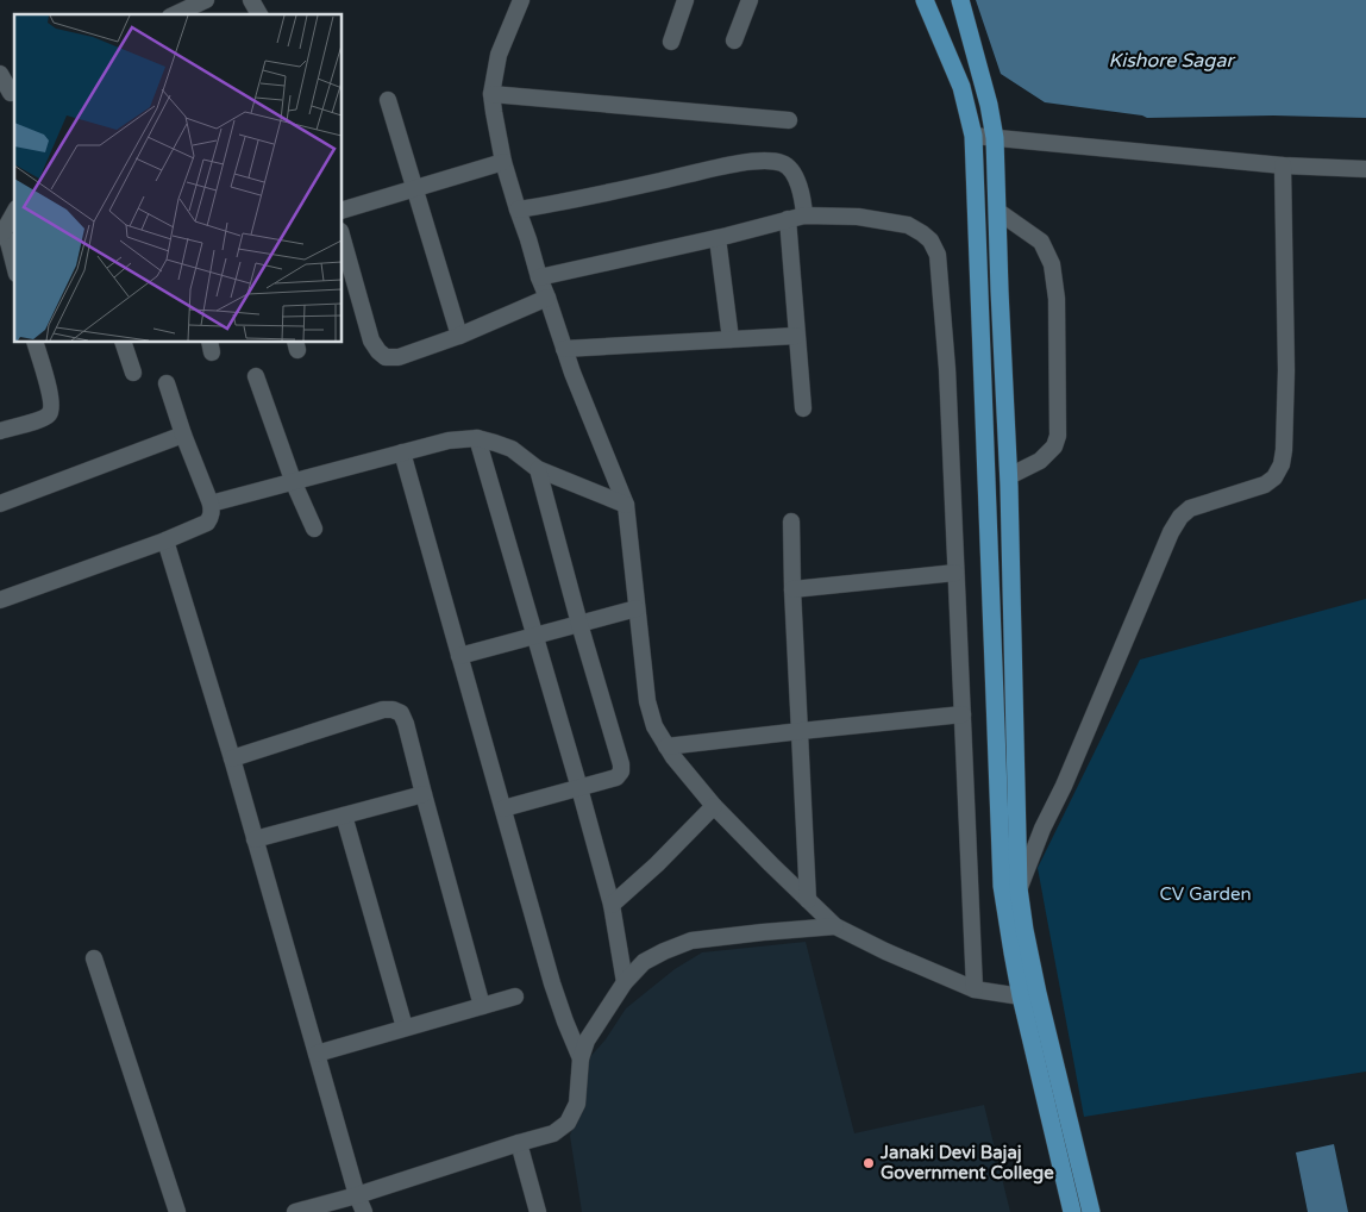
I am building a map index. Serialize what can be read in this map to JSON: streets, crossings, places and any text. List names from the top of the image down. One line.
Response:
{"water":["Kishore Sagar"],"parks":["CV Garden"],"places":["Janaki Devi Bajaj Government College"]}
